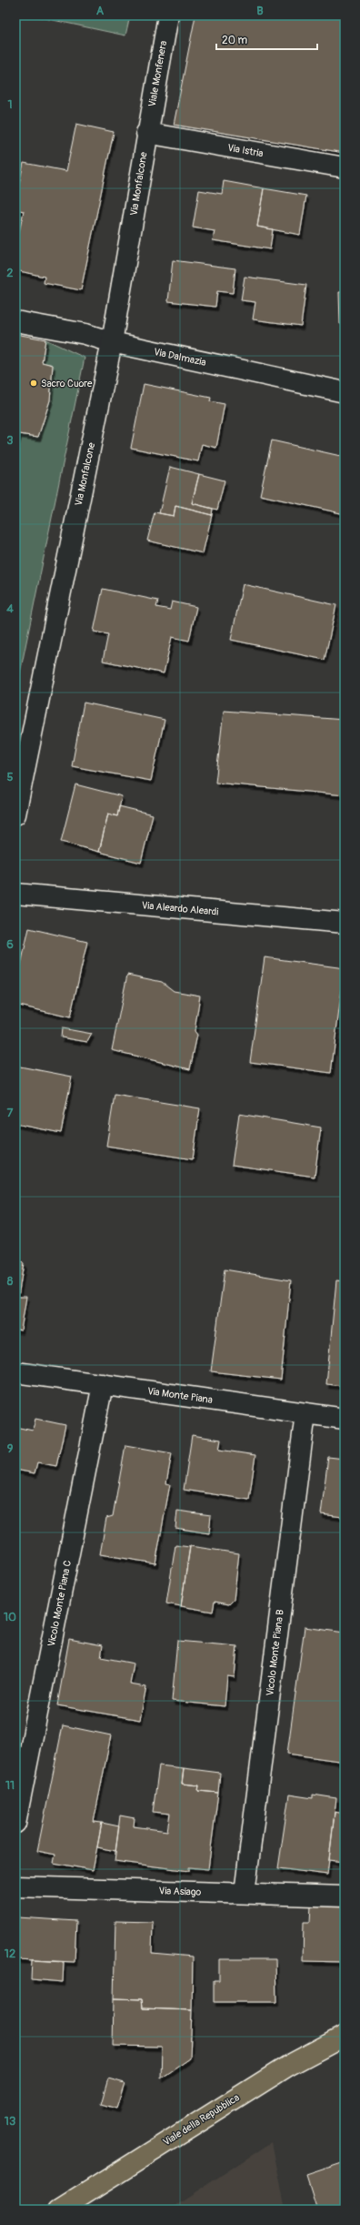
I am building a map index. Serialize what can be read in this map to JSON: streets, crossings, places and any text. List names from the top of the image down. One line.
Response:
{"streets":{"main road":["Viale della Repubblica"],"street":["Viale Monfenera","Via Istria","Via Monfalcone","Via Dalmazia","Via Aleardo Aleardi","Via Monte Piana","Vicolo Monte Piana C","Vicolo Monte Piana B","Via Asiago"]},"crossings":[["Viale Monfenera","Via Istria"],["Viale Monfenera","Via Monfalcone"],["Via Istria","Via Monfalcone"],["Via Monfalcone","Via Dalmazia"],["Via Monte Piana","Vicolo Monte Piana C"],["Via Monte Piana","Vicolo Monte Piana B"],["Vicolo Monte Piana B","Via Asiago"]],"places":["Sacro Cuore"],"scale_bar":"20 m","grid":{"columns":["A","B"],"rows":["1","2","3","4","5","6","7","8","9","10","11","12","13"]}}
